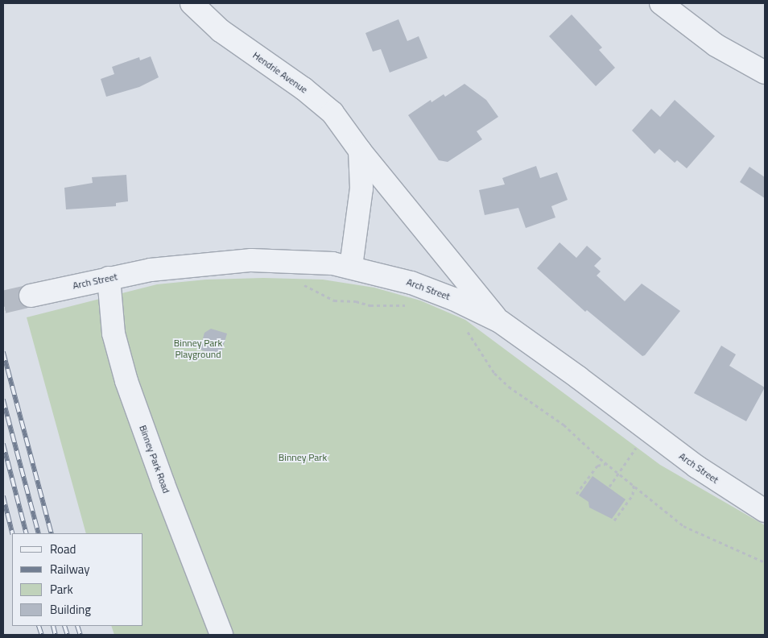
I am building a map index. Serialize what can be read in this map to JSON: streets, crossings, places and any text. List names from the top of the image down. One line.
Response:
{"streets":{"street":["Hendrie Avenue","Arch Street","Binney Park Road"]},"crossings":[["Hendrie Avenue","Arch Street"],["Arch Street","Binney Park Road"]],"parks":["Binney Park Playground","Binney Park"],"legend":["Road","Railway","Park","Building"]}
